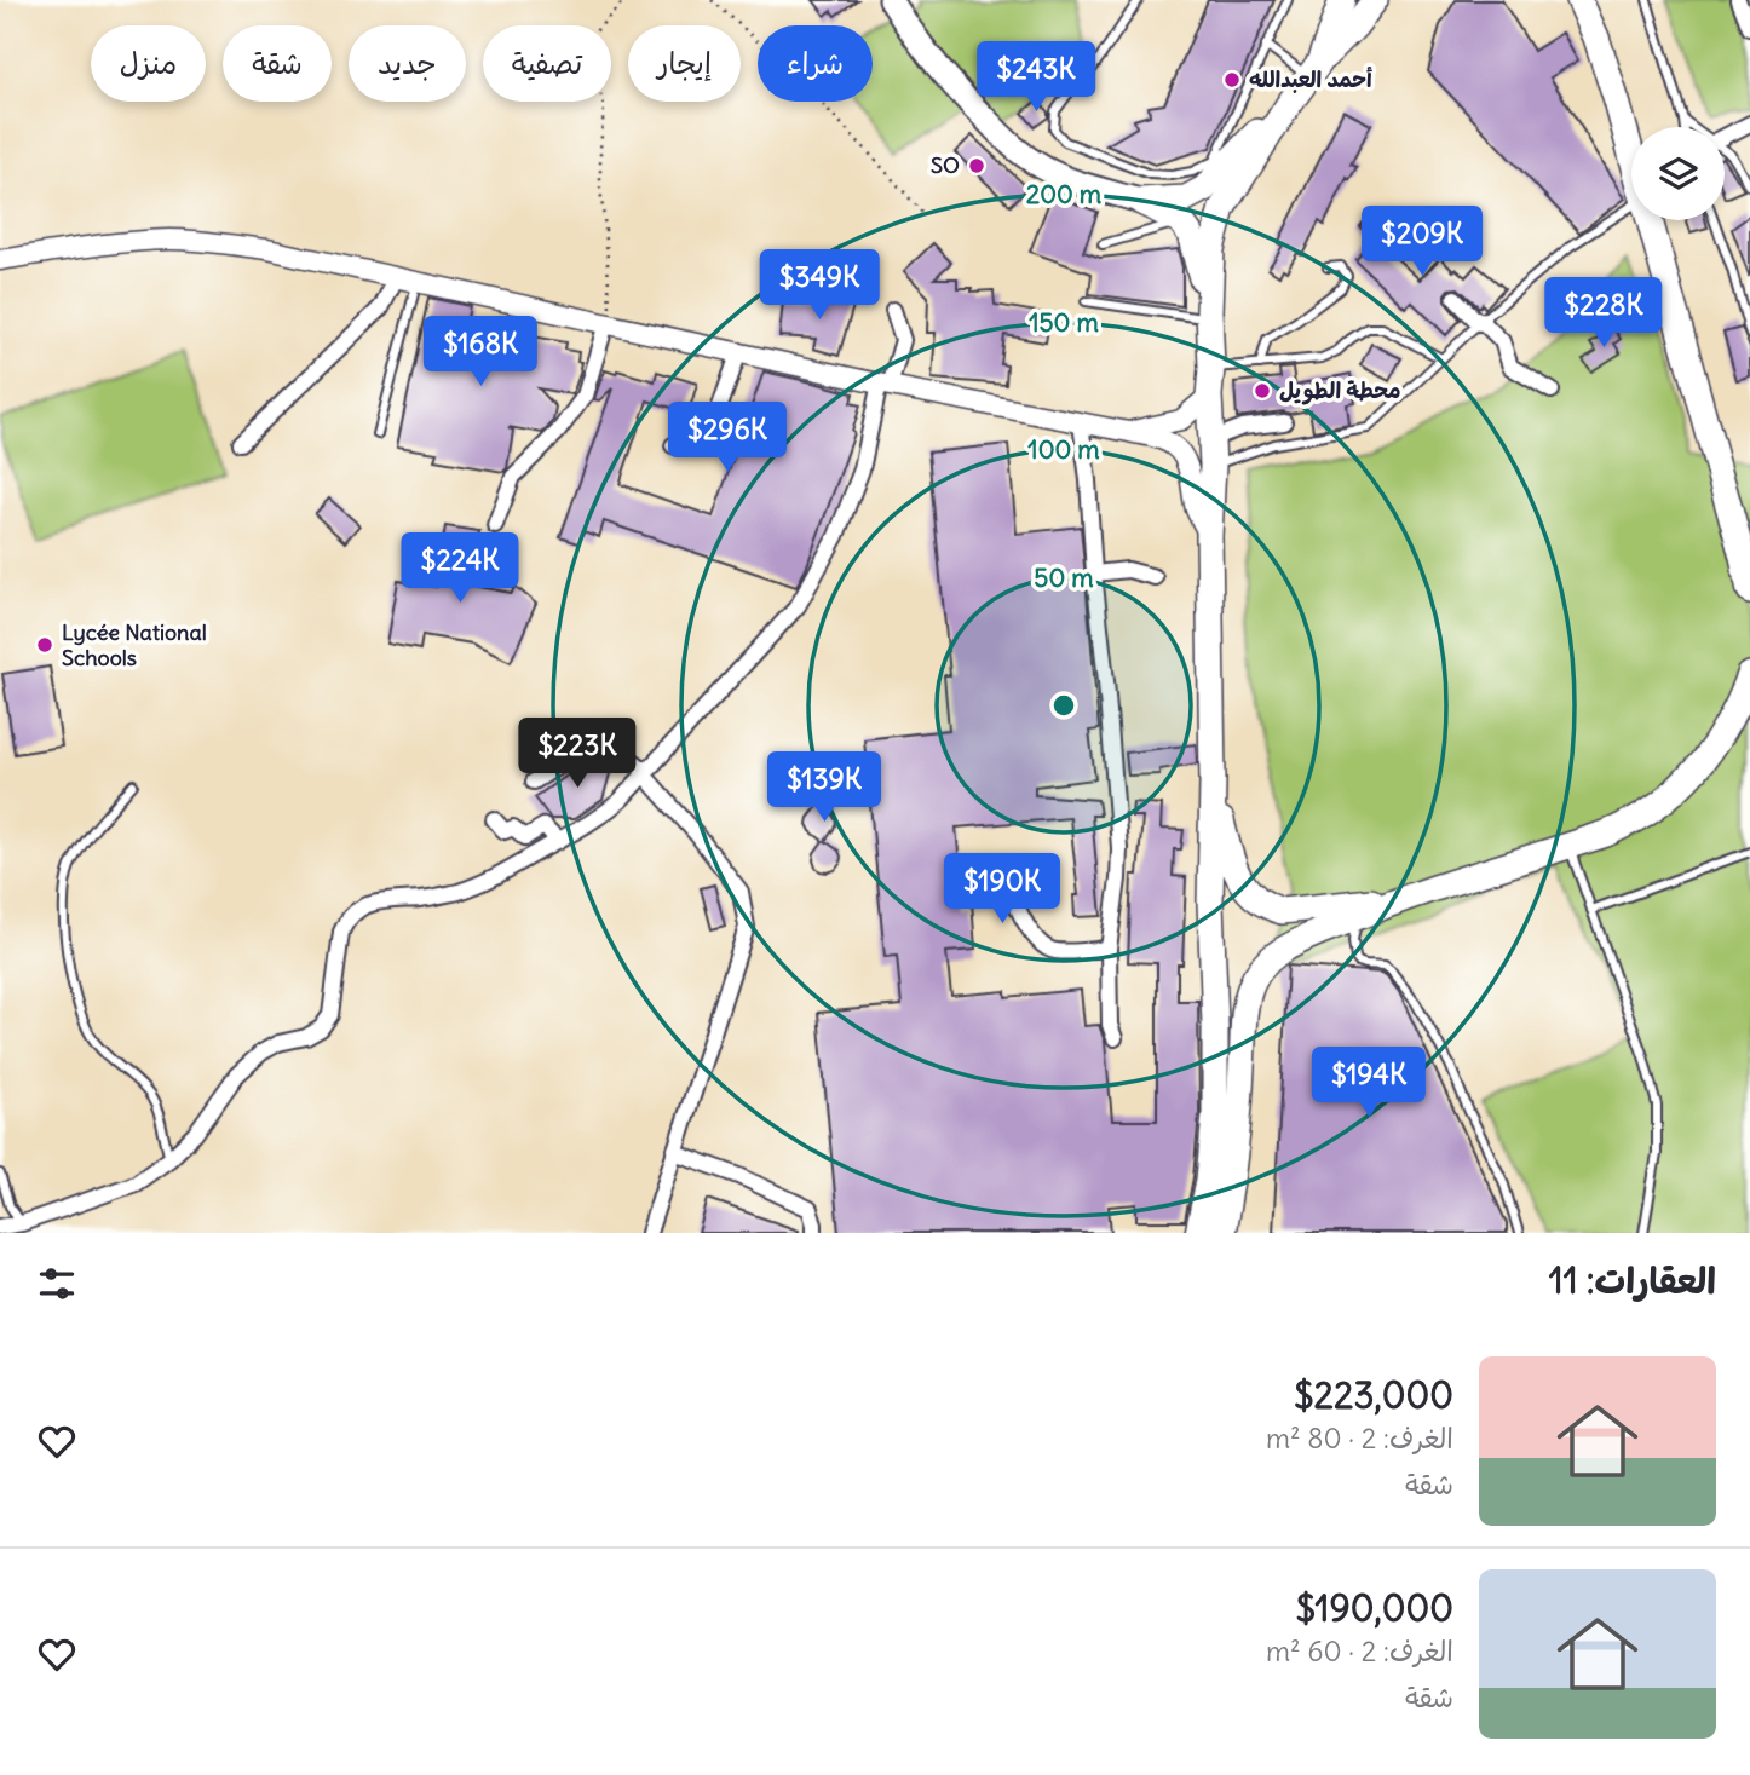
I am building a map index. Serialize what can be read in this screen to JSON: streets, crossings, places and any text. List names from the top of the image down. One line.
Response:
{"places":["أحمد العبدالله","SO","محطة الطويل","Lycée National Schools"],"page":{"chip":["شراء","إيجار","تصفية","جديد","شقة","منزل"],"price":["$243K","$209K","$349K","$228K","$168K","$296K","$224K","$223K","$139K","$190K","$194K"],"heading":"العقارات: 11","list":[{"name":"$223,000","note":"الغرف: 2 · 80 m² · شقة"},{"name":"$190,000","note":"الغرف: 2 · 60 m² · شقة"}]},"rings":["200 m","150 m","100 m","50 m"]}
